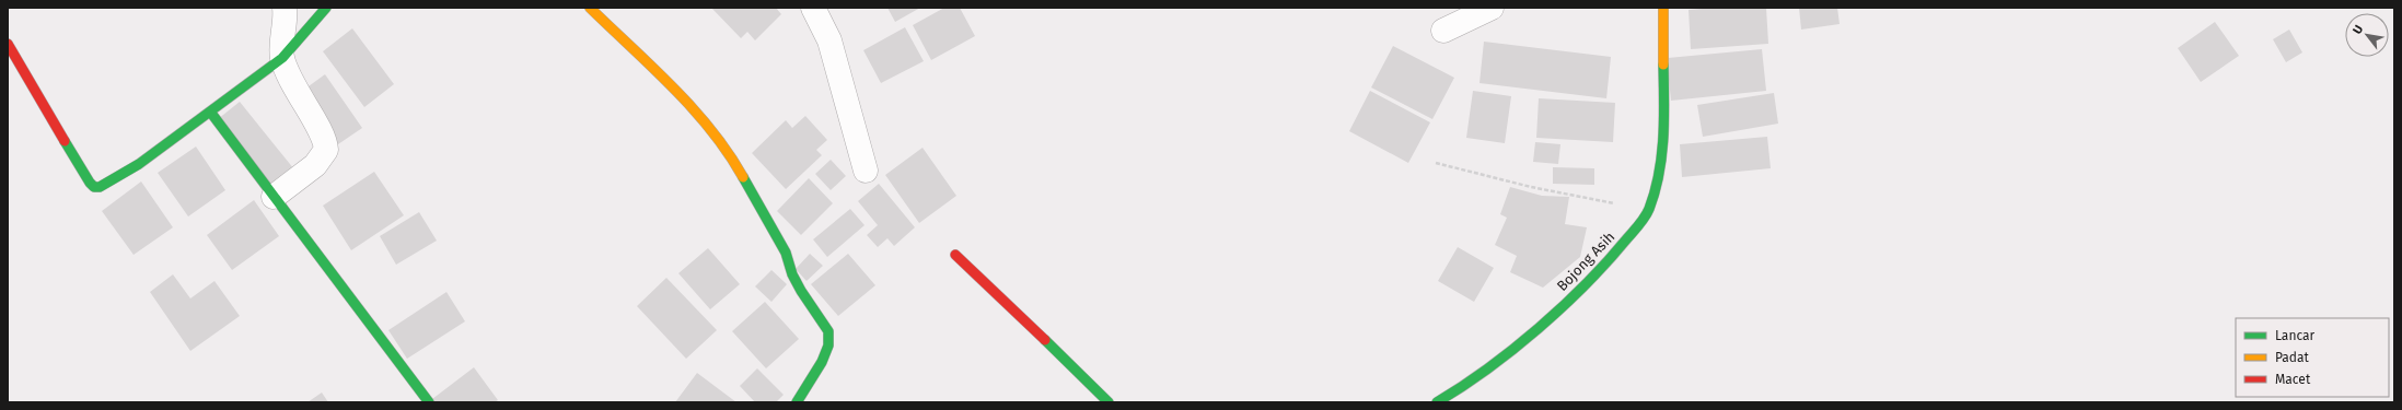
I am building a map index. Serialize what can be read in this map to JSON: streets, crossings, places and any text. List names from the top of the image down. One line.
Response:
{"streets":{"street":["Bojong Asih"]},"legend":["Lancar","Padat","Macet"],"north":"top left"}
